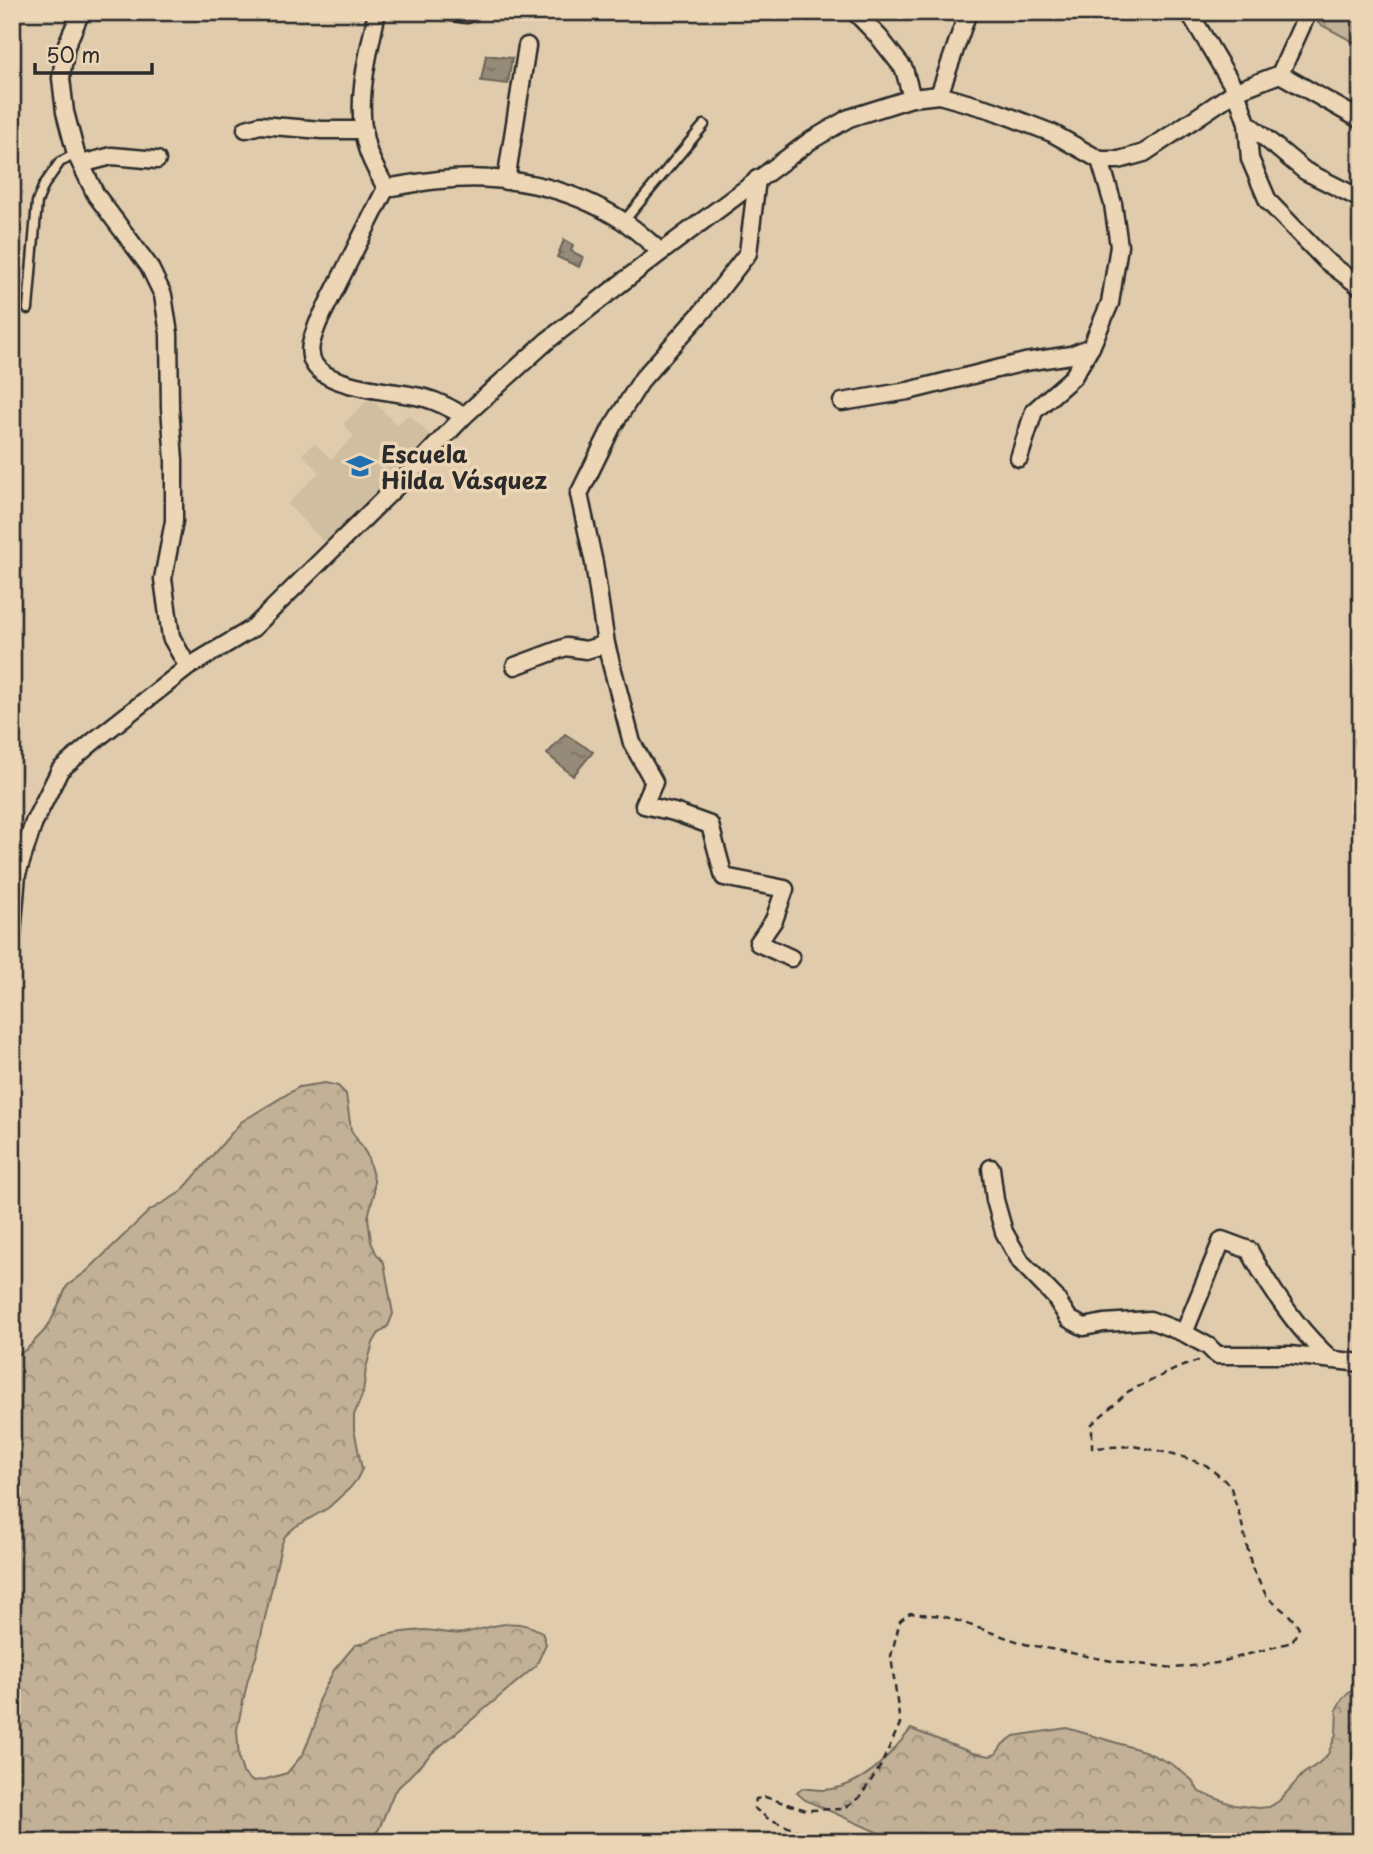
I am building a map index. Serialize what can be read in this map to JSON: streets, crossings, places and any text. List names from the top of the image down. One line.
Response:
{"places":{"school or university":["Escuela Hilda Vásquez"]},"scale_bar":"50 m"}
